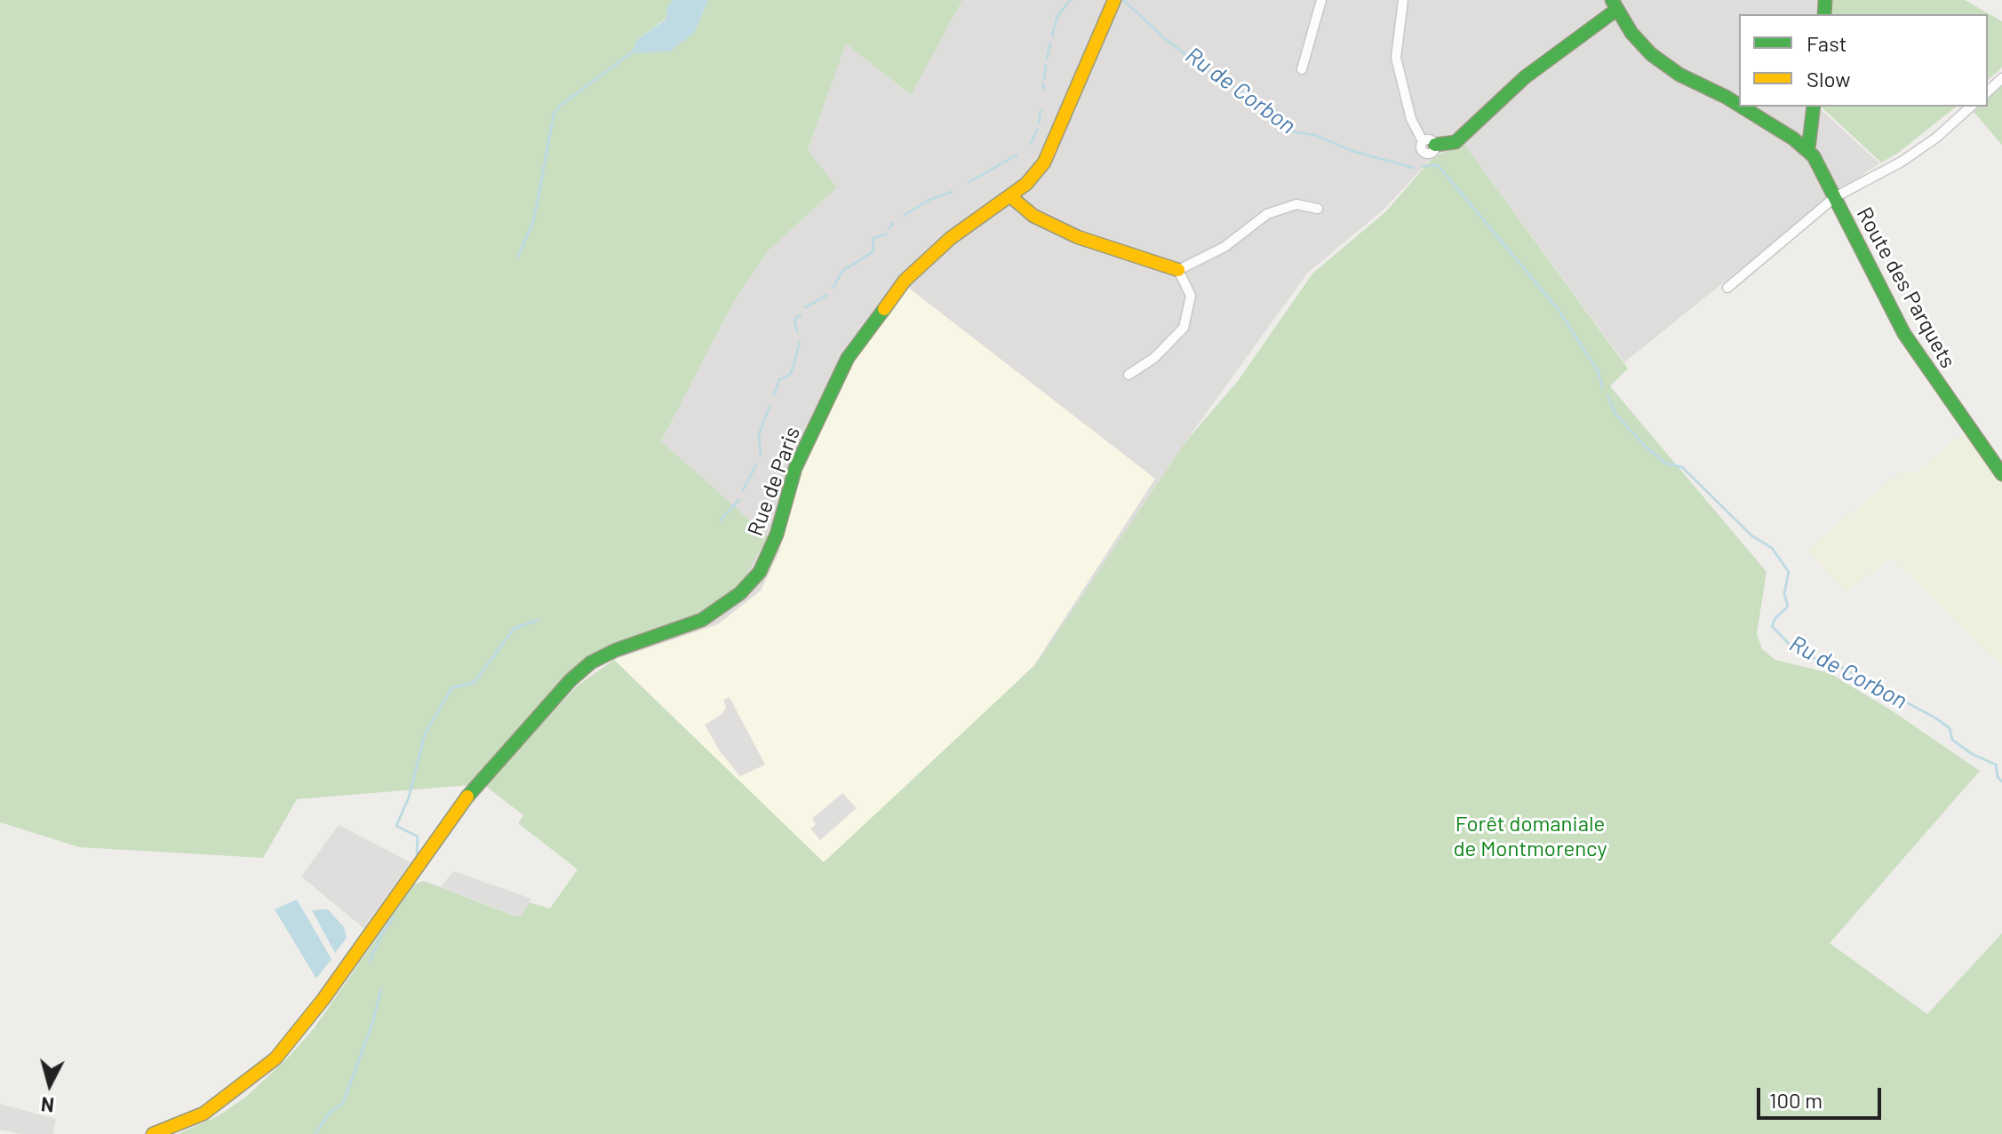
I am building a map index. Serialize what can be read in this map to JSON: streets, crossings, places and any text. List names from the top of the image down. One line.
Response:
{"streets":{"main road":["Route des Parquets","Rue de Paris"]},"water":["Ru de Corbon"],"parks":["Forêt domaniale de Montmorency"],"legend":["Fast","Slow"],"scale_bar":"100 m","north":"bottom"}
